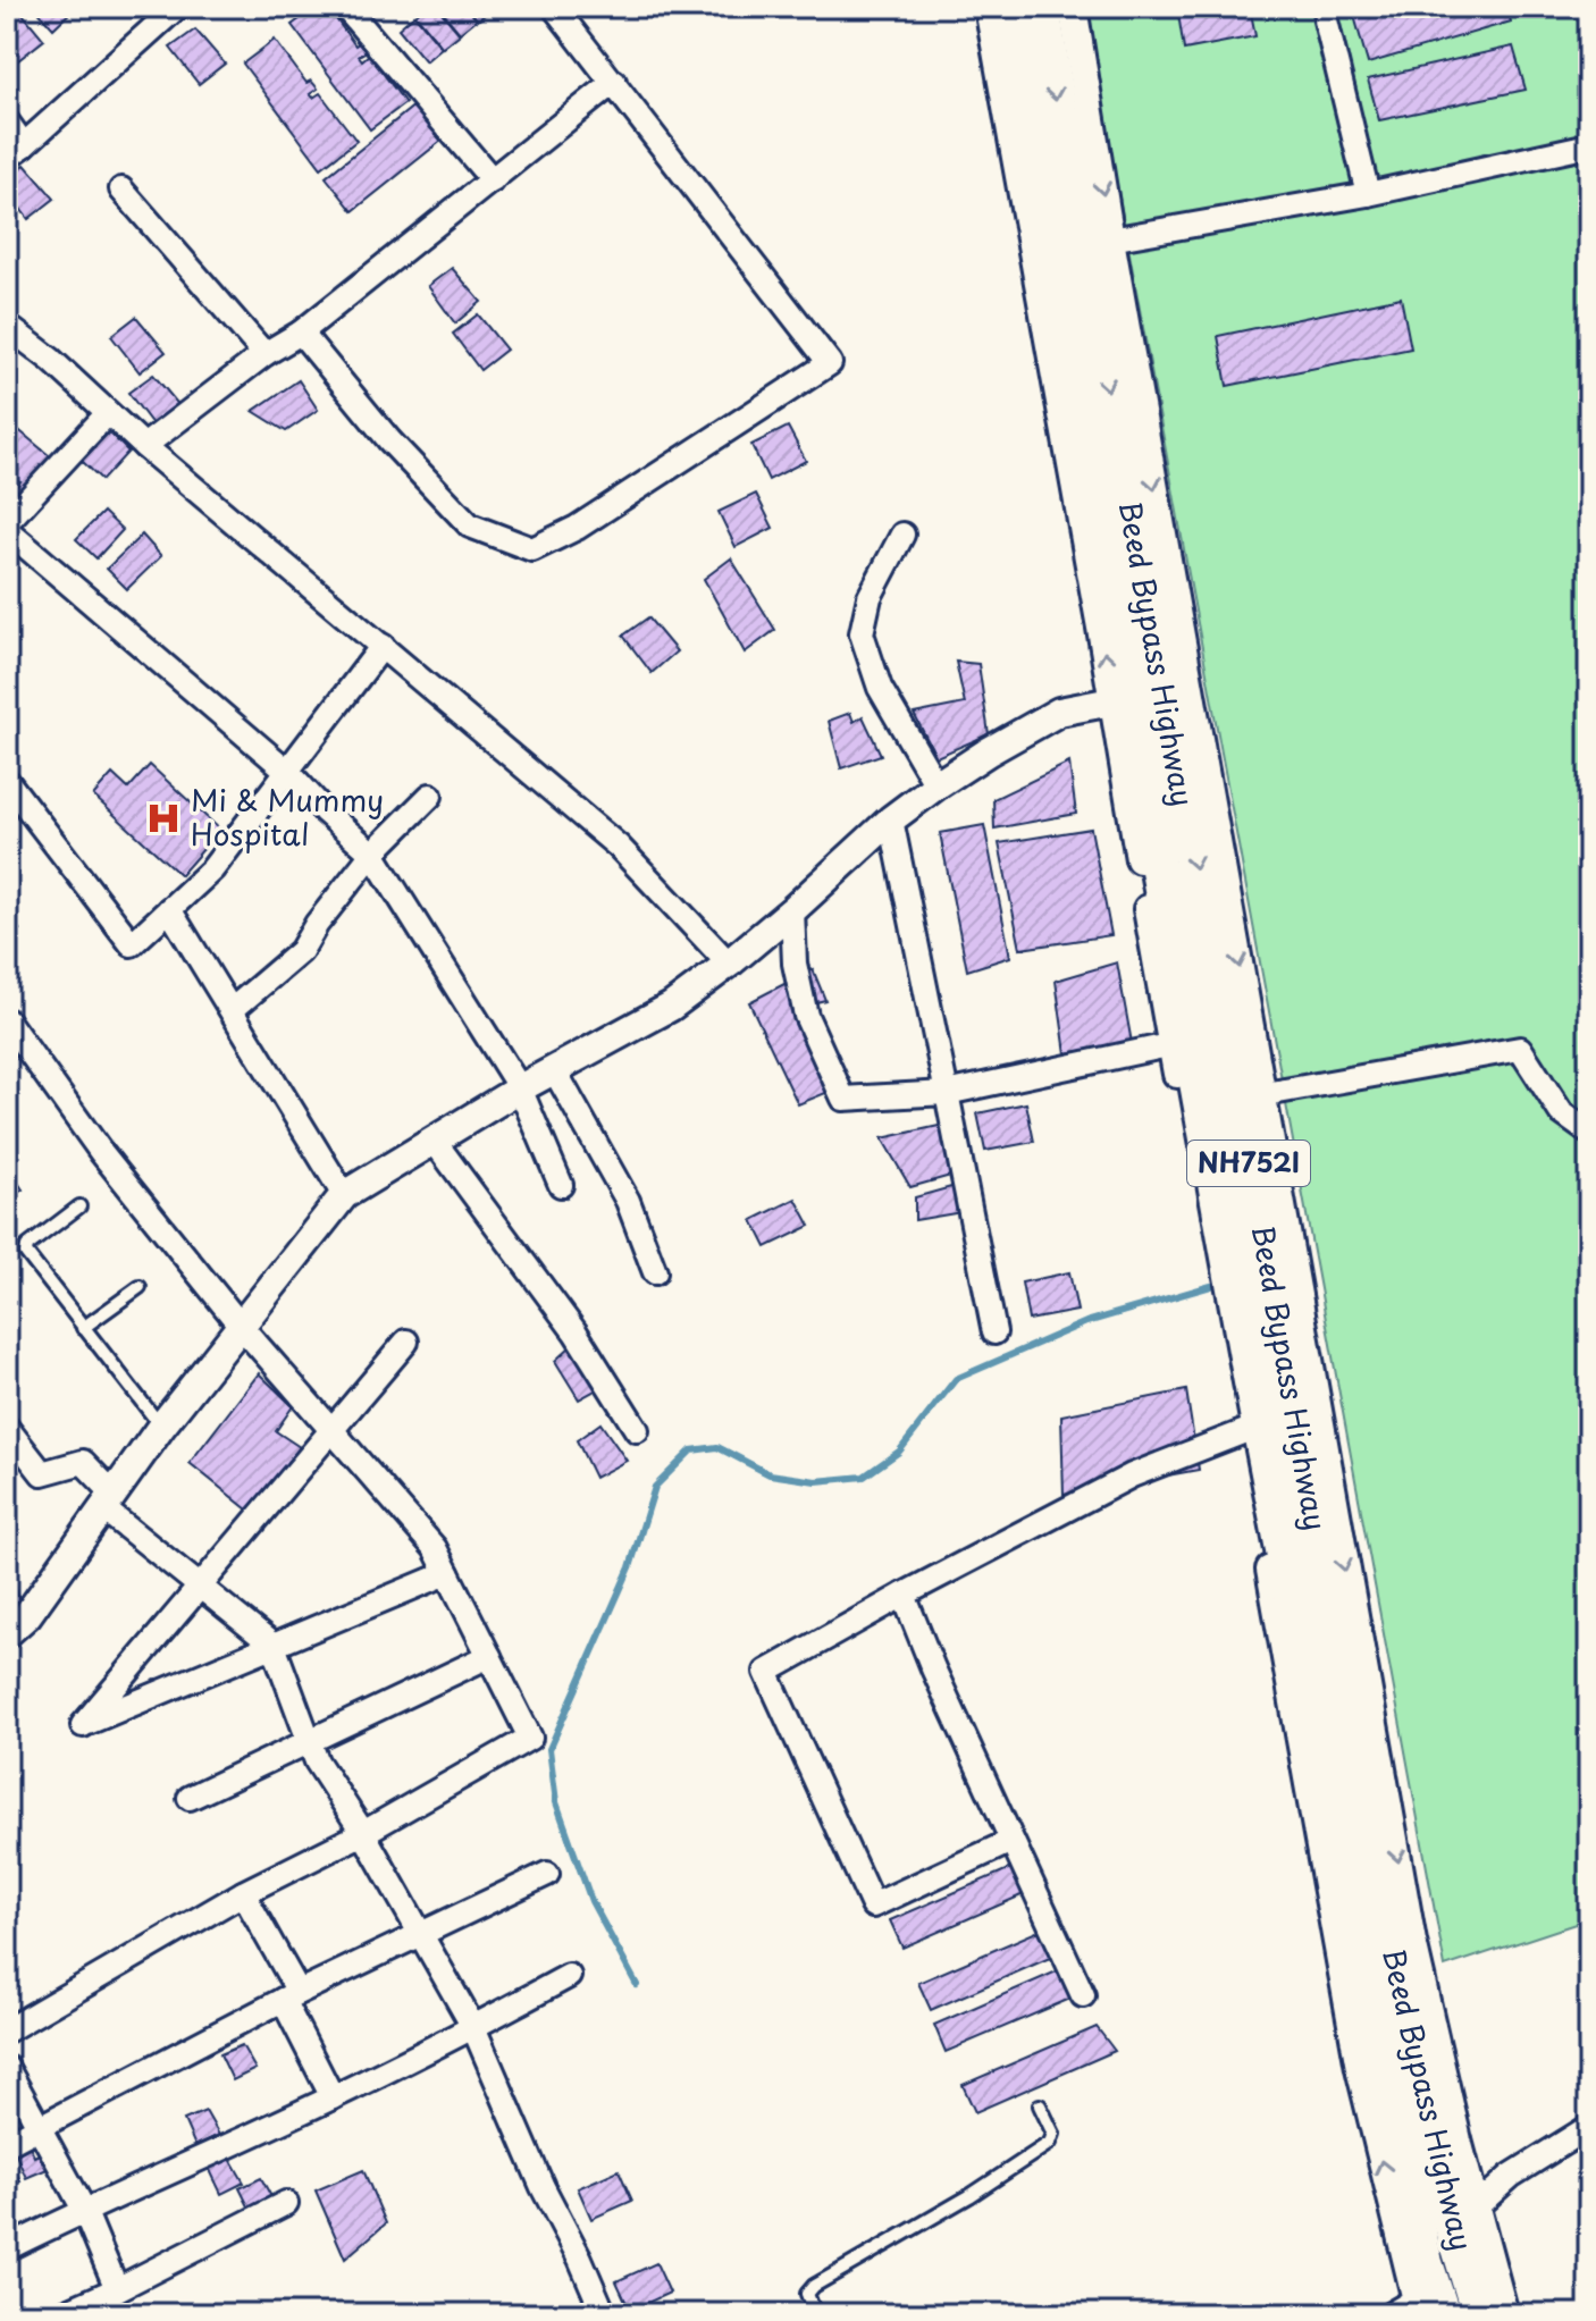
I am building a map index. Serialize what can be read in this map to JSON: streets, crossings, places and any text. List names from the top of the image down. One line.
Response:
{"streets":{"highway":["Beed Bypass Highway","NH752I"]},"places":{"hospital":["Mi & Mummy Hospital"]}}
